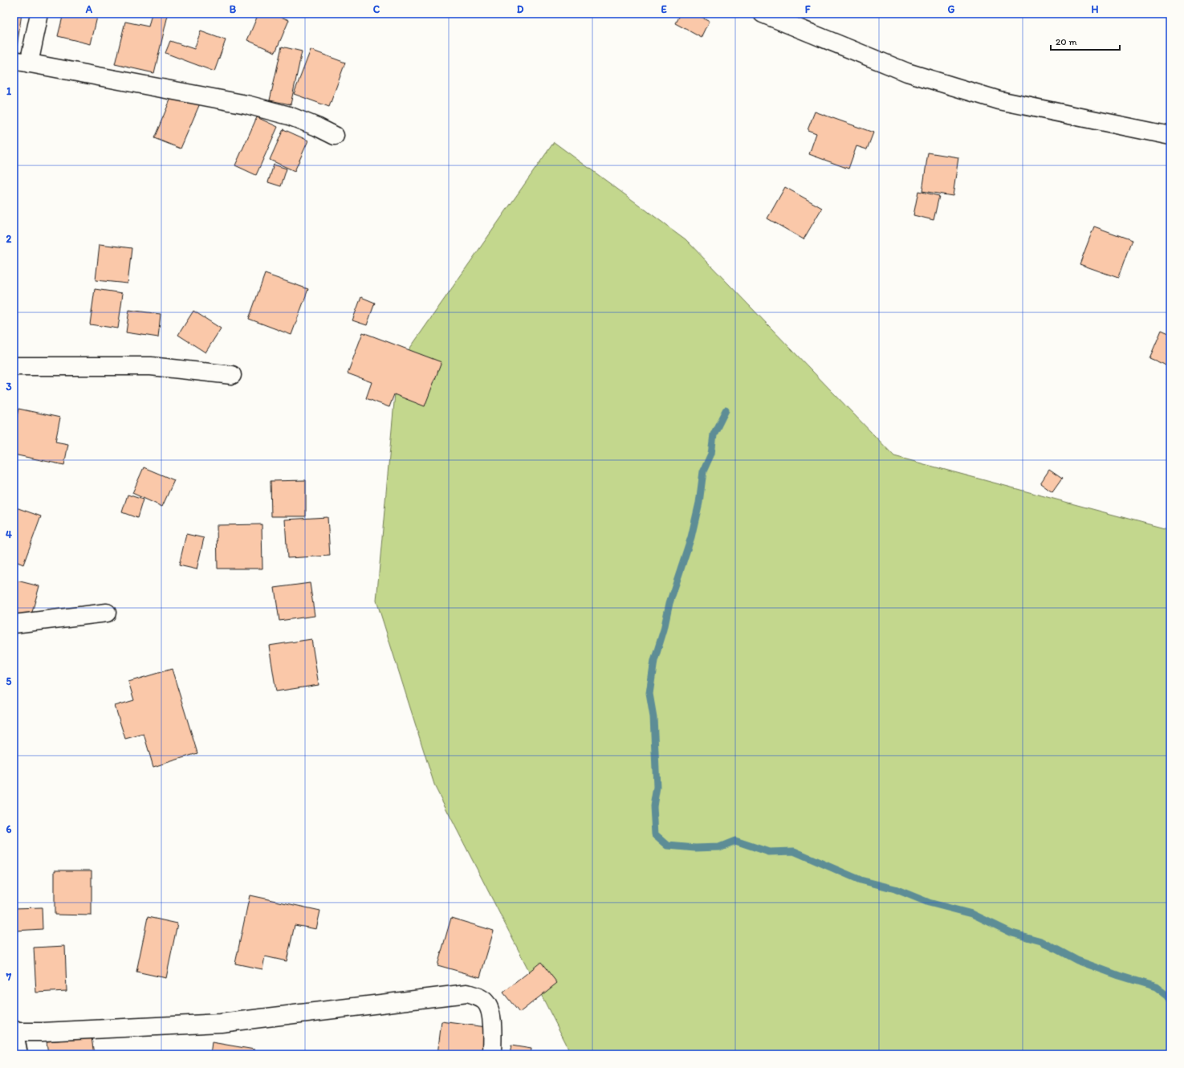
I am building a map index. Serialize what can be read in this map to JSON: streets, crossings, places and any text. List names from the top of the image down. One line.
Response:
{"scale_bar":"20 m","grid":{"columns":["A","B","C","D","E","F","G","H"],"rows":["1","2","3","4","5","6","7"]}}
